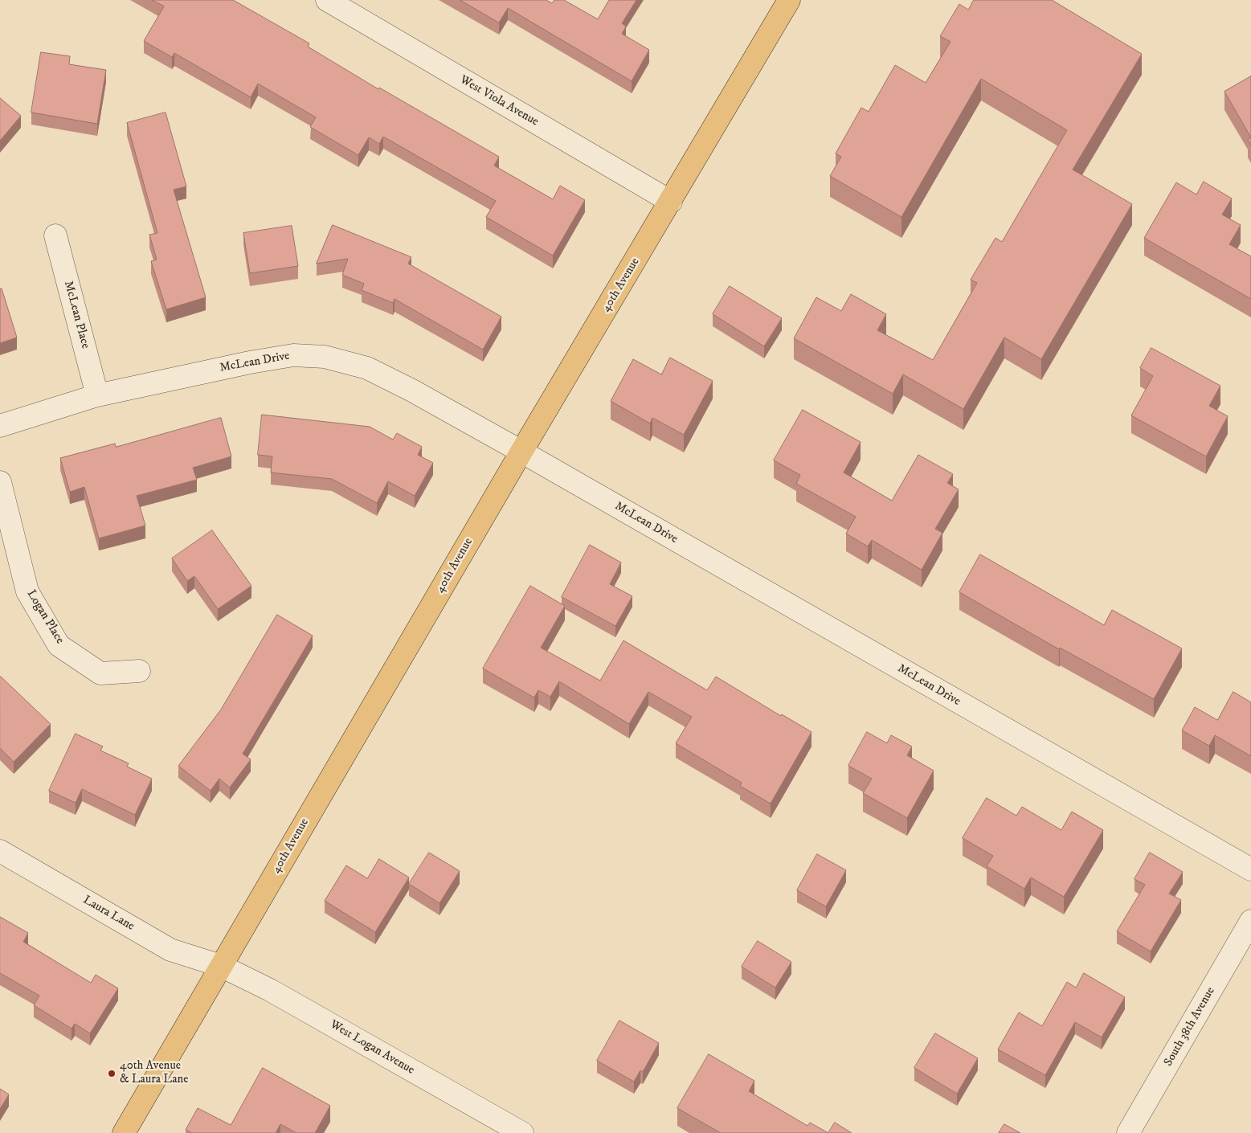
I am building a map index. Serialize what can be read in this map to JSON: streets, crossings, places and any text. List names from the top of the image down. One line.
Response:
{"streets":{"main road":["40th Avenue"],"street":["West Viola Avenue","McLean Place","McLean Drive","Logan Place","Laura Lane","South 38th Avenue","West Logan Avenue"]},"crossings":[["West Viola Avenue","40th Avenue"],["40th Avenue","McLean Drive"],["40th Avenue","Laura Lane"],["40th Avenue","West Logan Avenue"],["McLean Place","McLean Drive"],["Laura Lane","West Logan Avenue"]],"places":["40th Avenue & Laura Lane"]}
